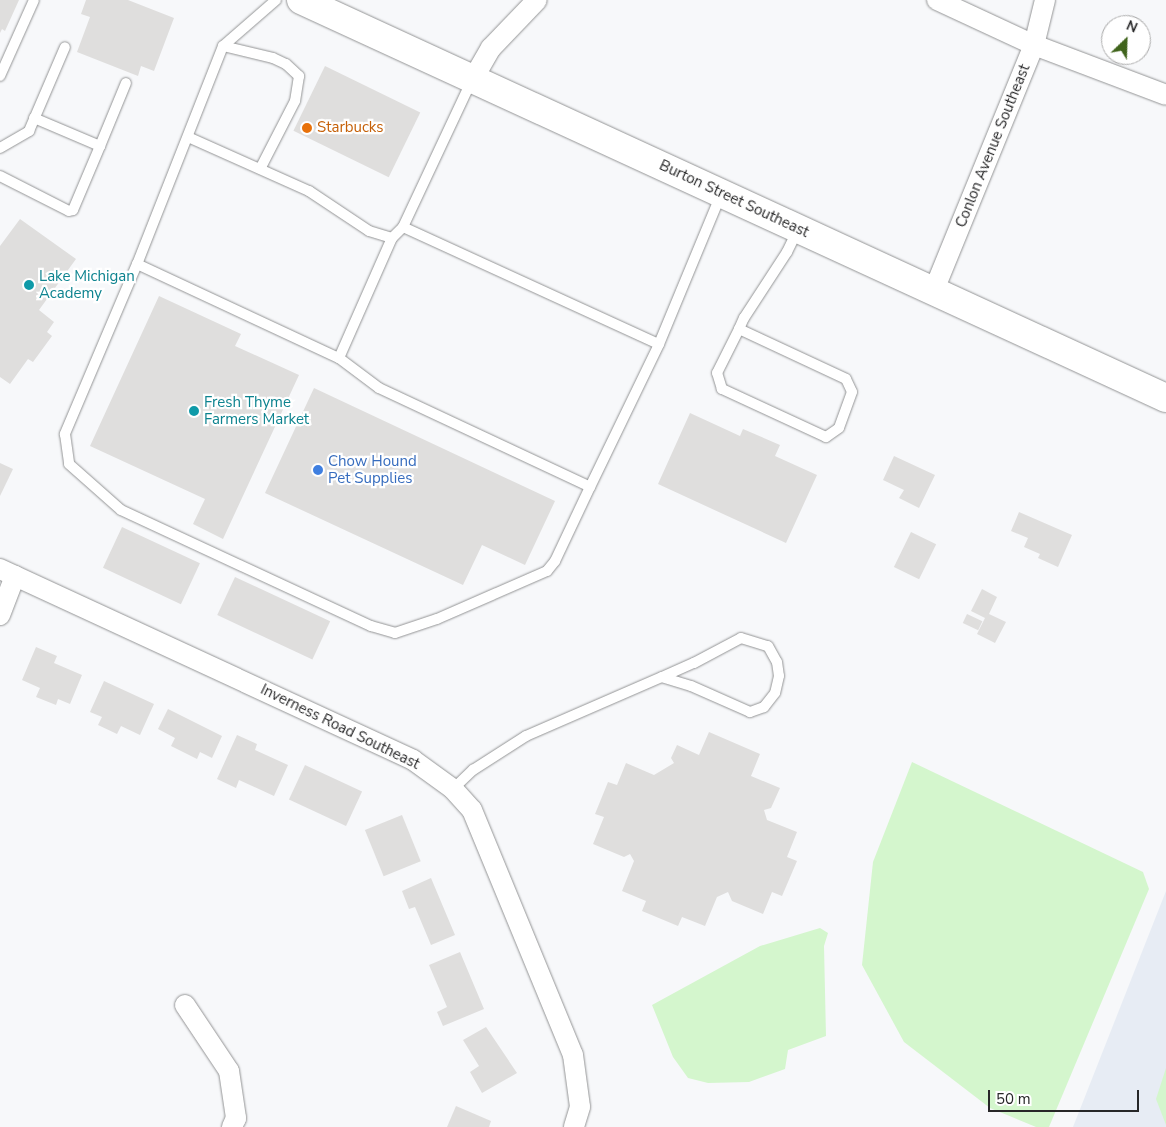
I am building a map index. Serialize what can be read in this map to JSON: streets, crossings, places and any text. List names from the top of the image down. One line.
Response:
{"streets":{"main road":["Burton Street Southeast"],"street":["Conlon Avenue Southeast","Inverness Road Southeast"]},"crossings":[["Conlon Avenue Southeast","Burton Street Southeast"]],"places":["Starbucks","Lake Michigan Academy","Fresh Thyme Farmers Market","Chow Hound Pet Supplies"],"scale_bar":"50 m","north":"top right"}
